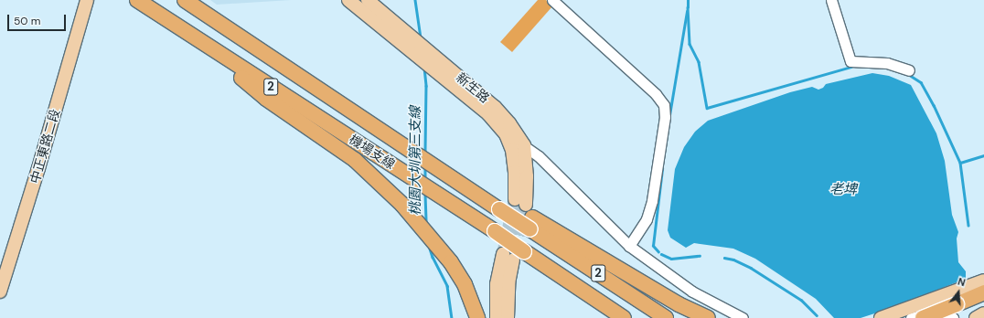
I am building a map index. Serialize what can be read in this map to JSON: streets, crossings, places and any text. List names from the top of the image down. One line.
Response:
{"streets":{"highway":["2","機場支線"],"main road":["新生路","中正東路二段"]},"crossings":[["新生路","機場支線"]],"water":["桃園大圳第三支線","老埤"],"scale_bar":"50 m","north":"top"}
